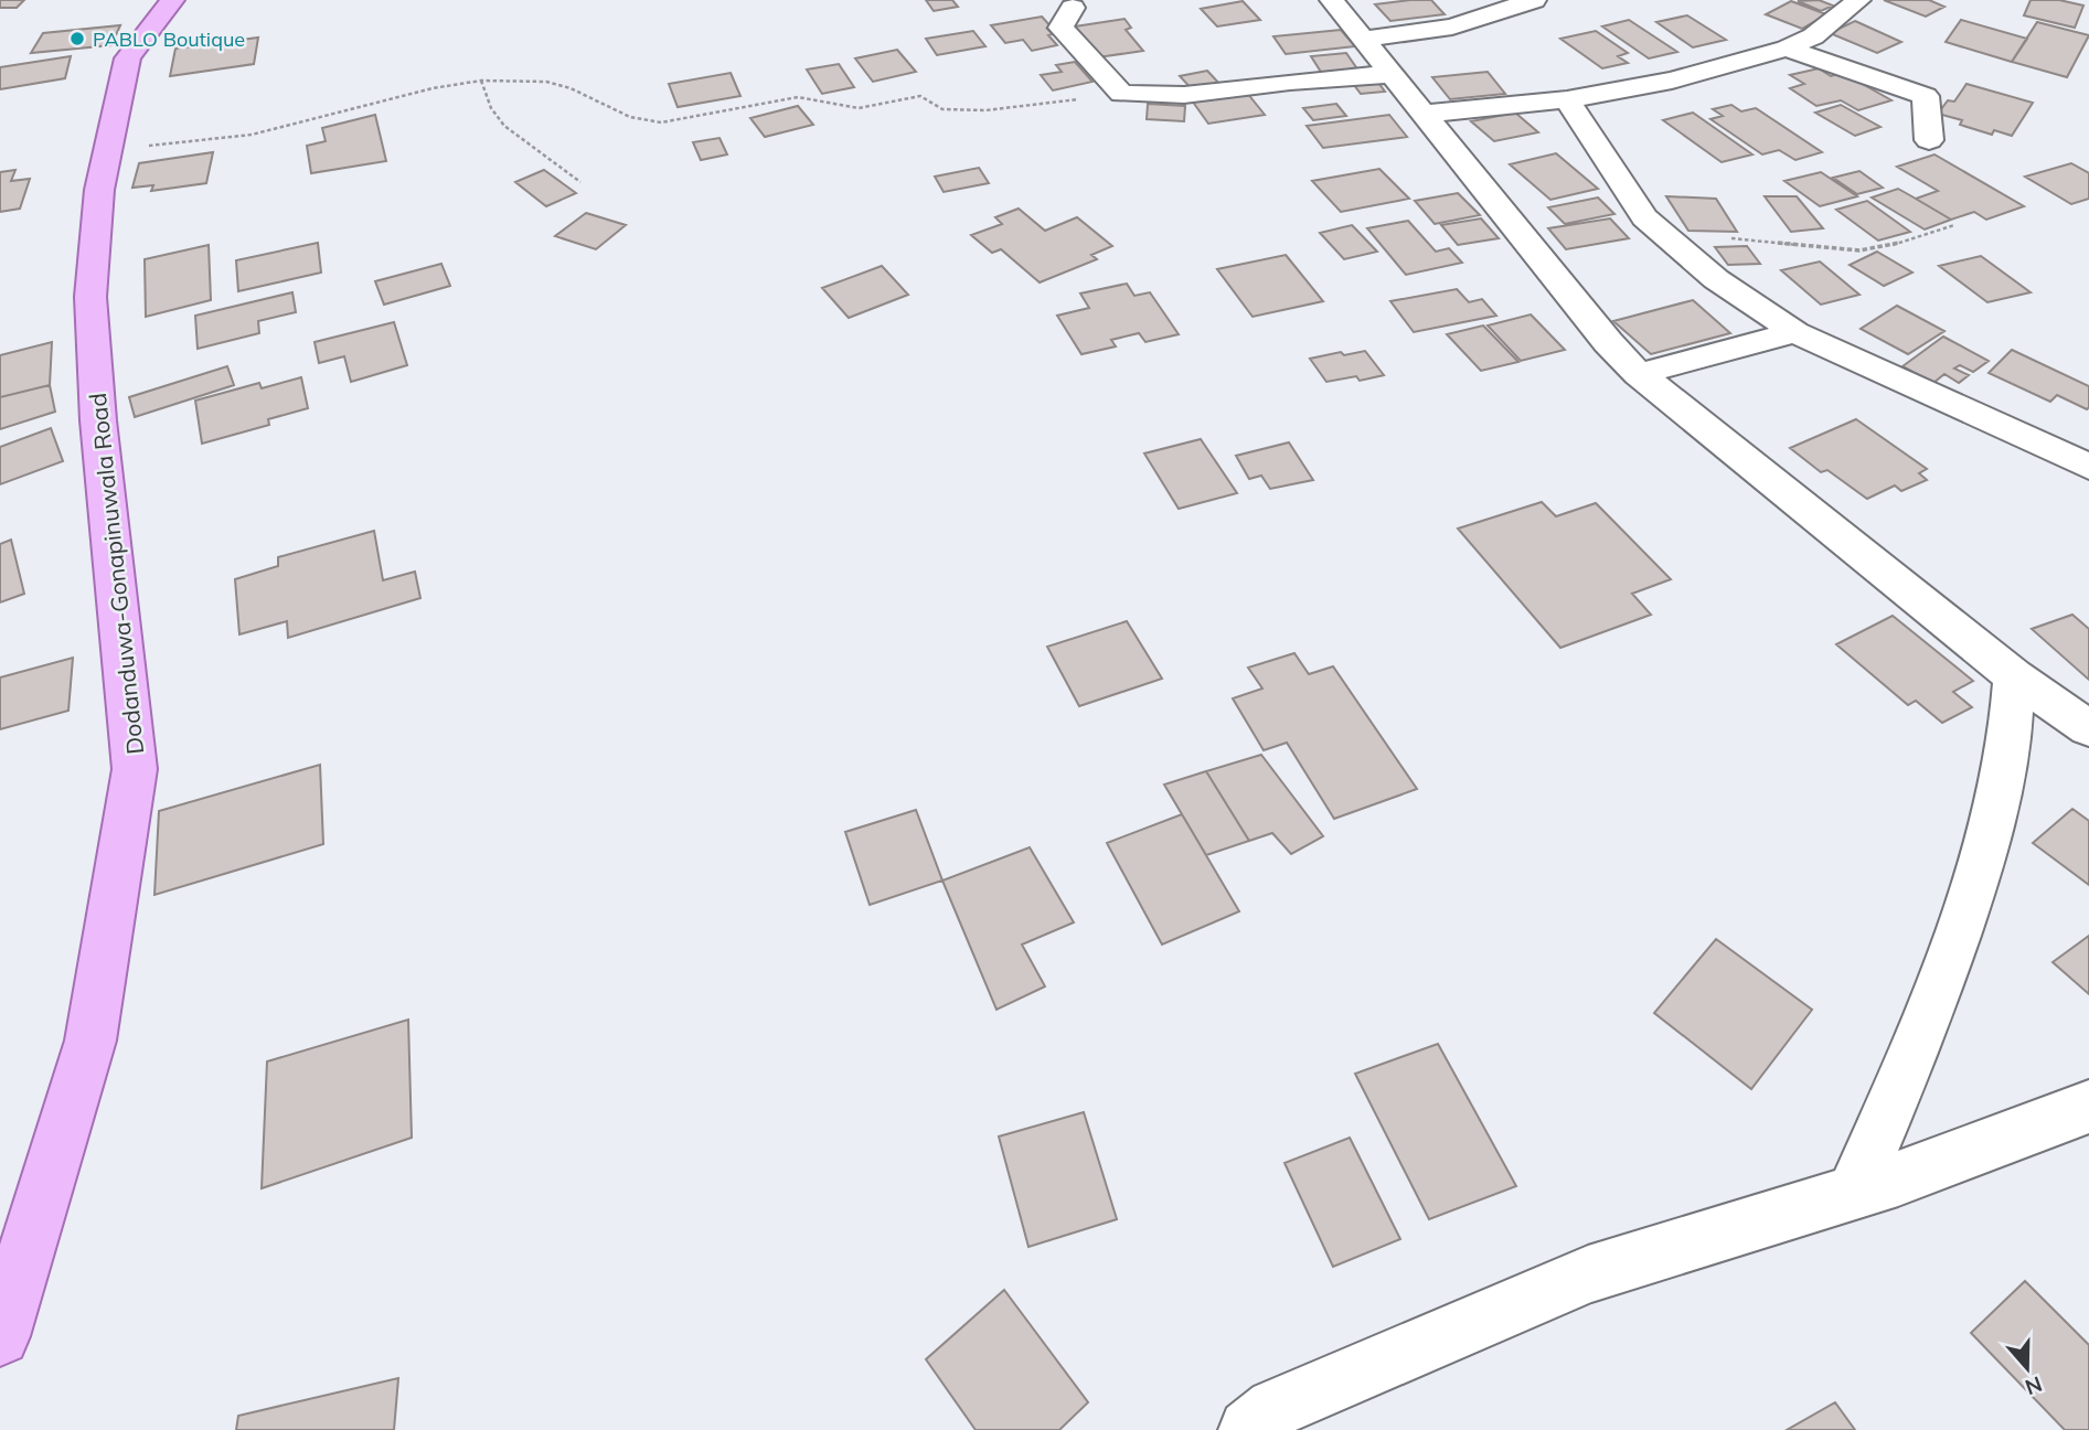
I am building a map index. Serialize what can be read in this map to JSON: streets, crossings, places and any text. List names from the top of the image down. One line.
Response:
{"streets":{"main road":["Dodanduwa-Gonapinuwala Road"]},"places":["PABLO Boutique"],"north":"bottom"}
